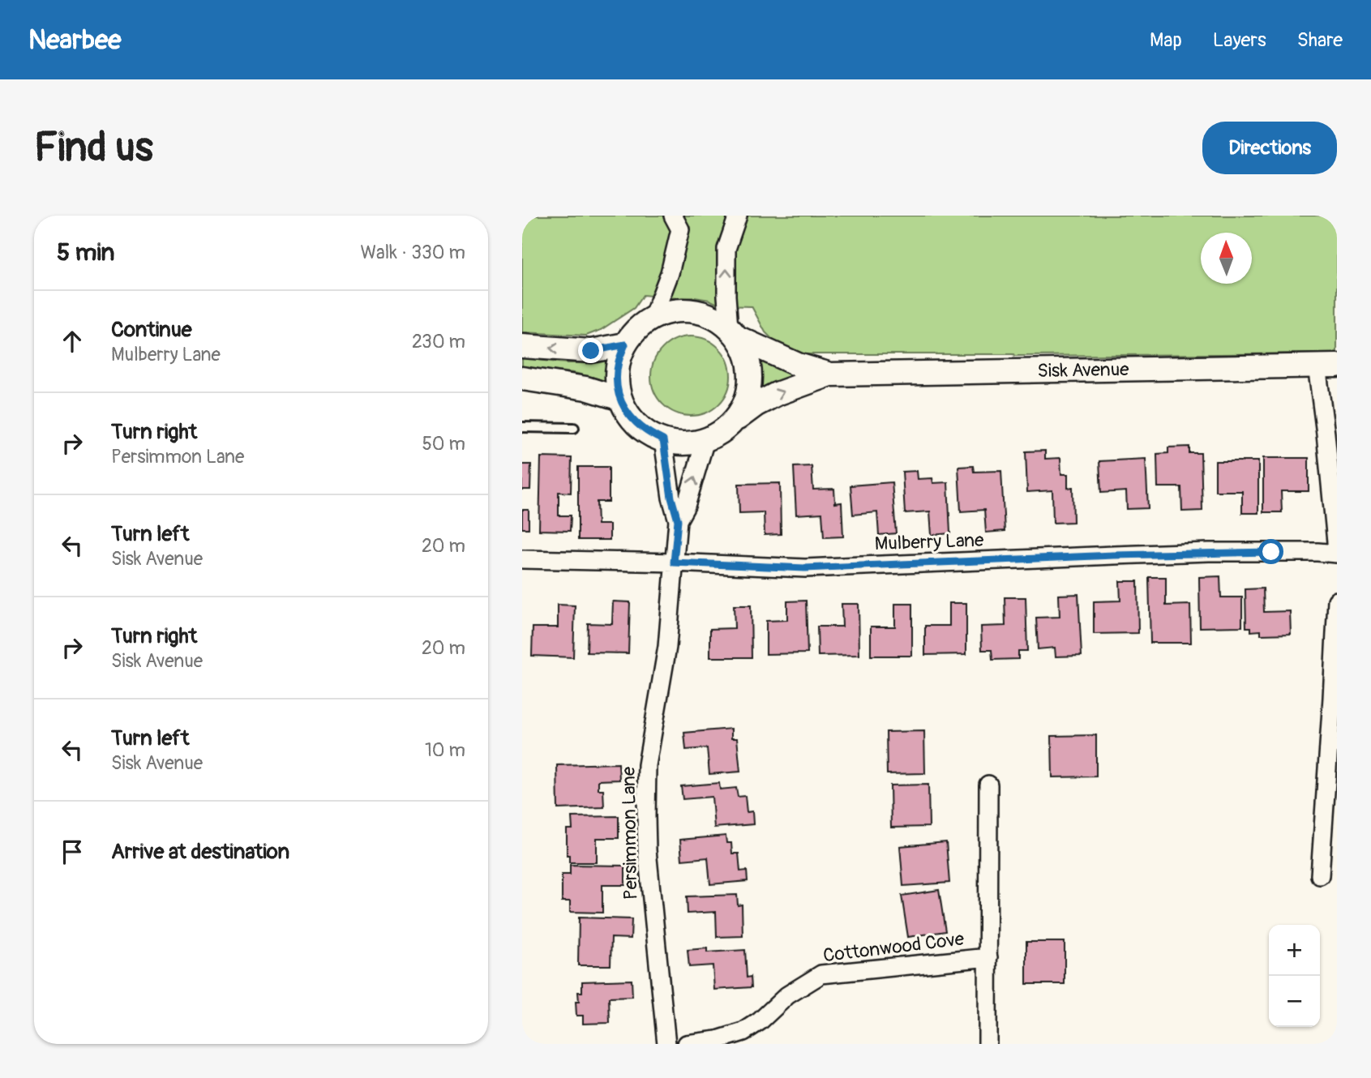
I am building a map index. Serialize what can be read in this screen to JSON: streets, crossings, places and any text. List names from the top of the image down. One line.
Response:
{"streets":{"street":["Sisk Avenue","Mulberry Lane","Persimmon Lane","Cottonwood Cove"]},"crossings":[["Sisk Avenue","Persimmon Lane"],["Mulberry Lane","Persimmon Lane"]],"north":"top","page":{"header":"Nearbee","nav":["Map","Layers","Share"],"buttons":"Directions","title":"Find us","heading":["5 min","Walk · 330 m"],"list":[["Continue","Mulberry Lane","230 m"],["Turn right","Persimmon Lane","50 m"],["Turn left","Sisk Avenue","20 m"],["Turn right","Sisk Avenue","20 m"],["Turn left","Sisk Avenue","10 m"],"Arrive at destination"],"map_buttons":["+","−"]}}
